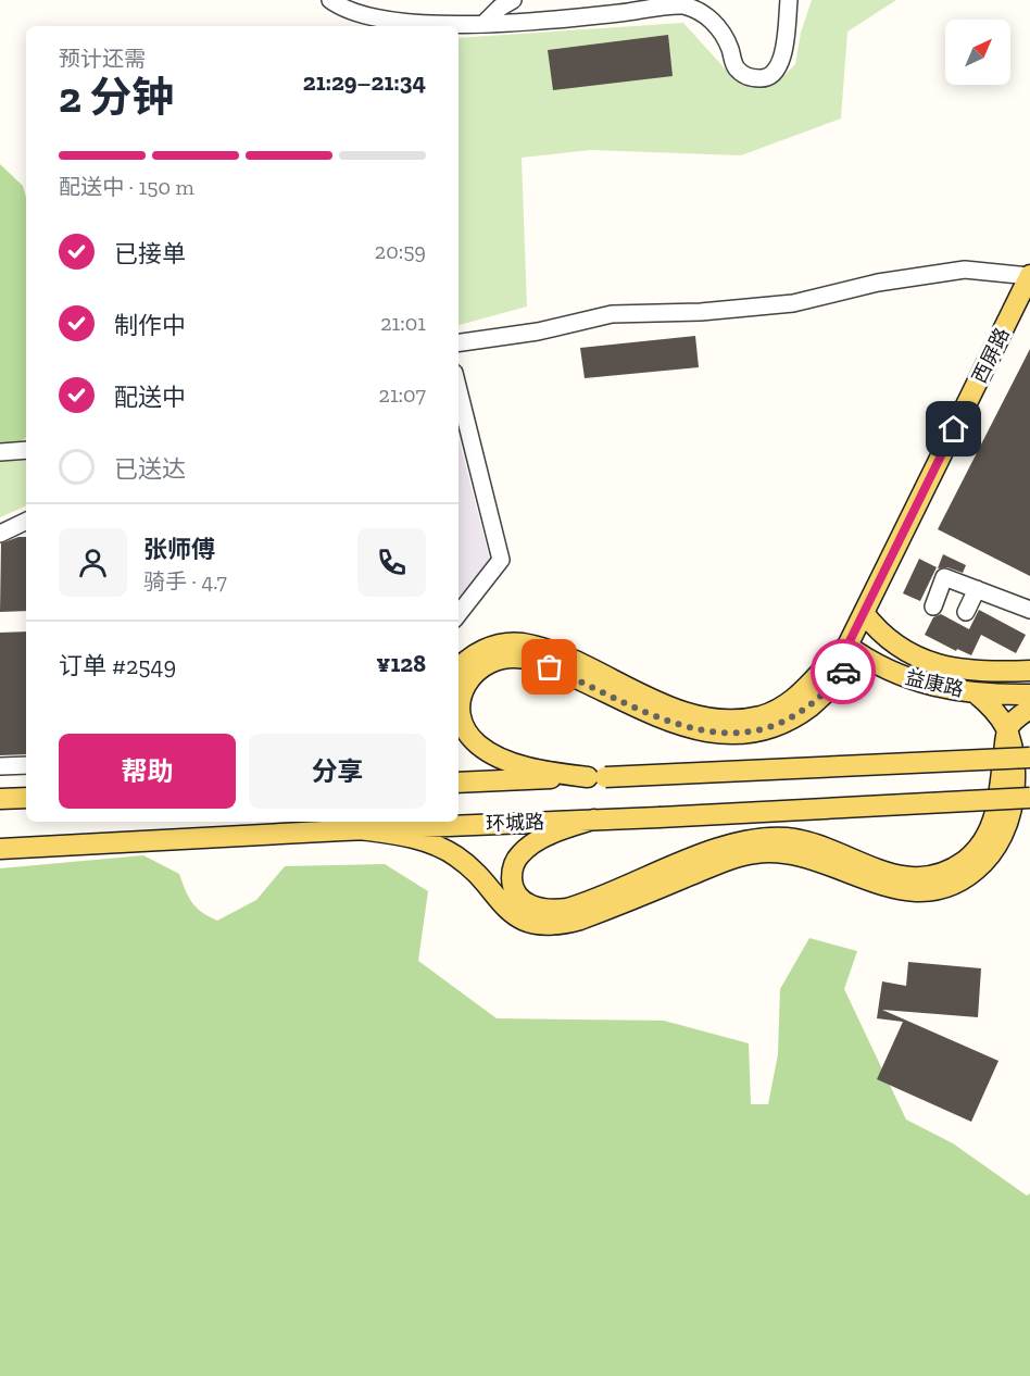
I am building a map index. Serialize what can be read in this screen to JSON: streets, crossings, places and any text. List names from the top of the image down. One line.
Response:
{"streets":{"main road":["西屏路","益康路","环城路"]},"crossings":[["西屏路","益康路"]],"north":"top right","page":{"heading":["2 分钟","预计还需","21:29–21:34"],"panel":["张师傅","骑手 · 4.7","订单 #2549","¥128"],"bar":"配送中 · 150 m","list":[["已接单","20:59"],["制作中","21:01"],["配送中","21:07"],"已送达"],"buttons":["帮助","分享"]}}
